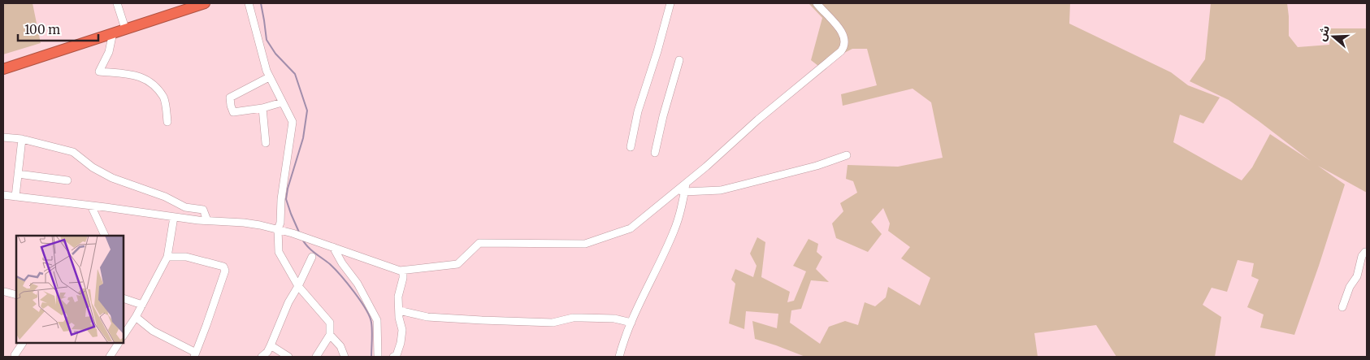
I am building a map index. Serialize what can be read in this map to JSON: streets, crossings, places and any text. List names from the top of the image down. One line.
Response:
{"scale_bar":"100 m","north":"left"}
